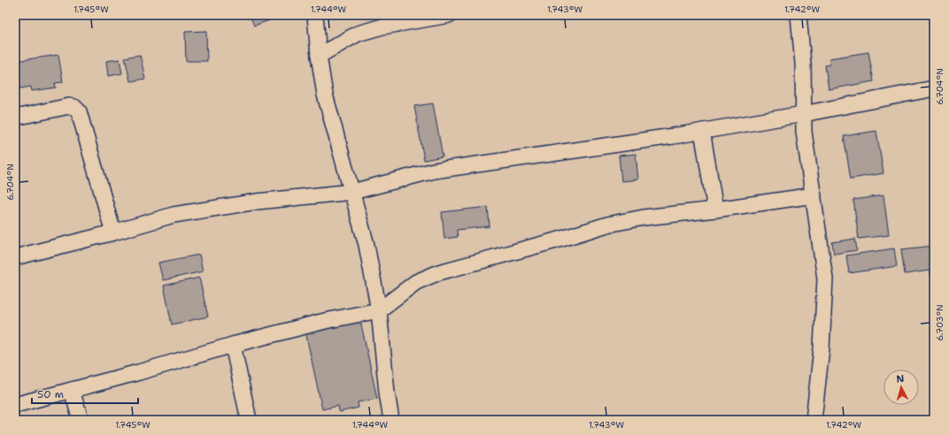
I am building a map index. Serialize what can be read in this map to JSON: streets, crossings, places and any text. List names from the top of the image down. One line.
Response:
{"scale_bar":"50 m","north":"top","coordinates":["1.745°W","1.744°W","1.743°W","1.742°W","6.704°N","6.703°N"]}
